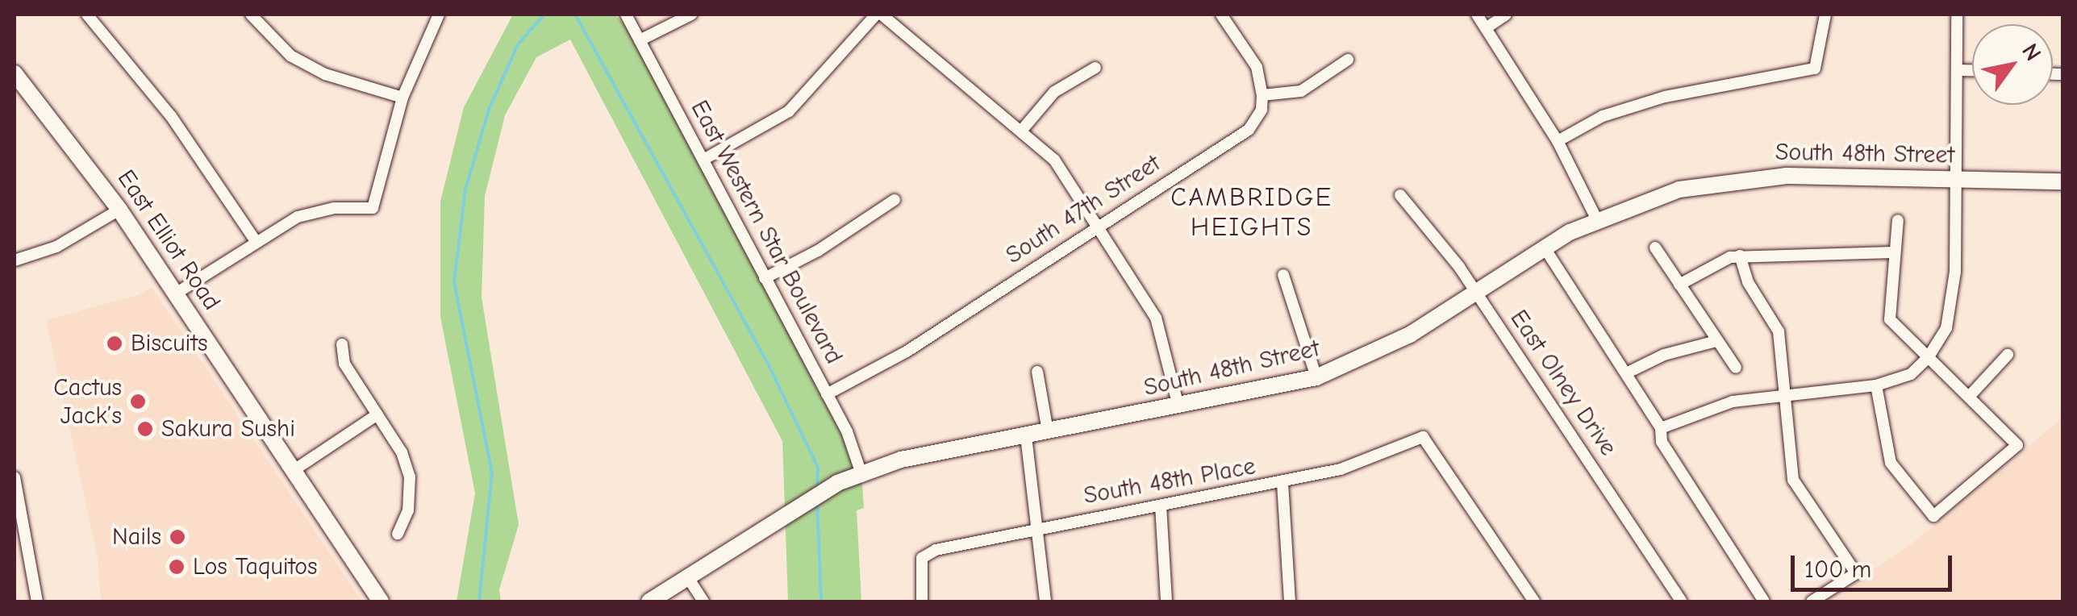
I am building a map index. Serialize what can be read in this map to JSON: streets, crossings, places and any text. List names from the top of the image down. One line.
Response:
{"streets":{"main road":["South 48th Street","East Elliot Road"],"street":["South 47th Street","East Western Star Boulevard","East Olney Drive","South 48th Place"]},"crossings":[["South 48th Street","East Western Star Boulevard"],["South 48th Street","East Olney Drive"],["South 47th Street","East Western Star Boulevard"]],"districts":["CAMBRIDGE HEIGHTS"],"places":["Biscuits","Cactus Jack’s","Sakura Sushi","Nails","Los Taquitos"],"scale_bar":"100 m","north":"top right"}
